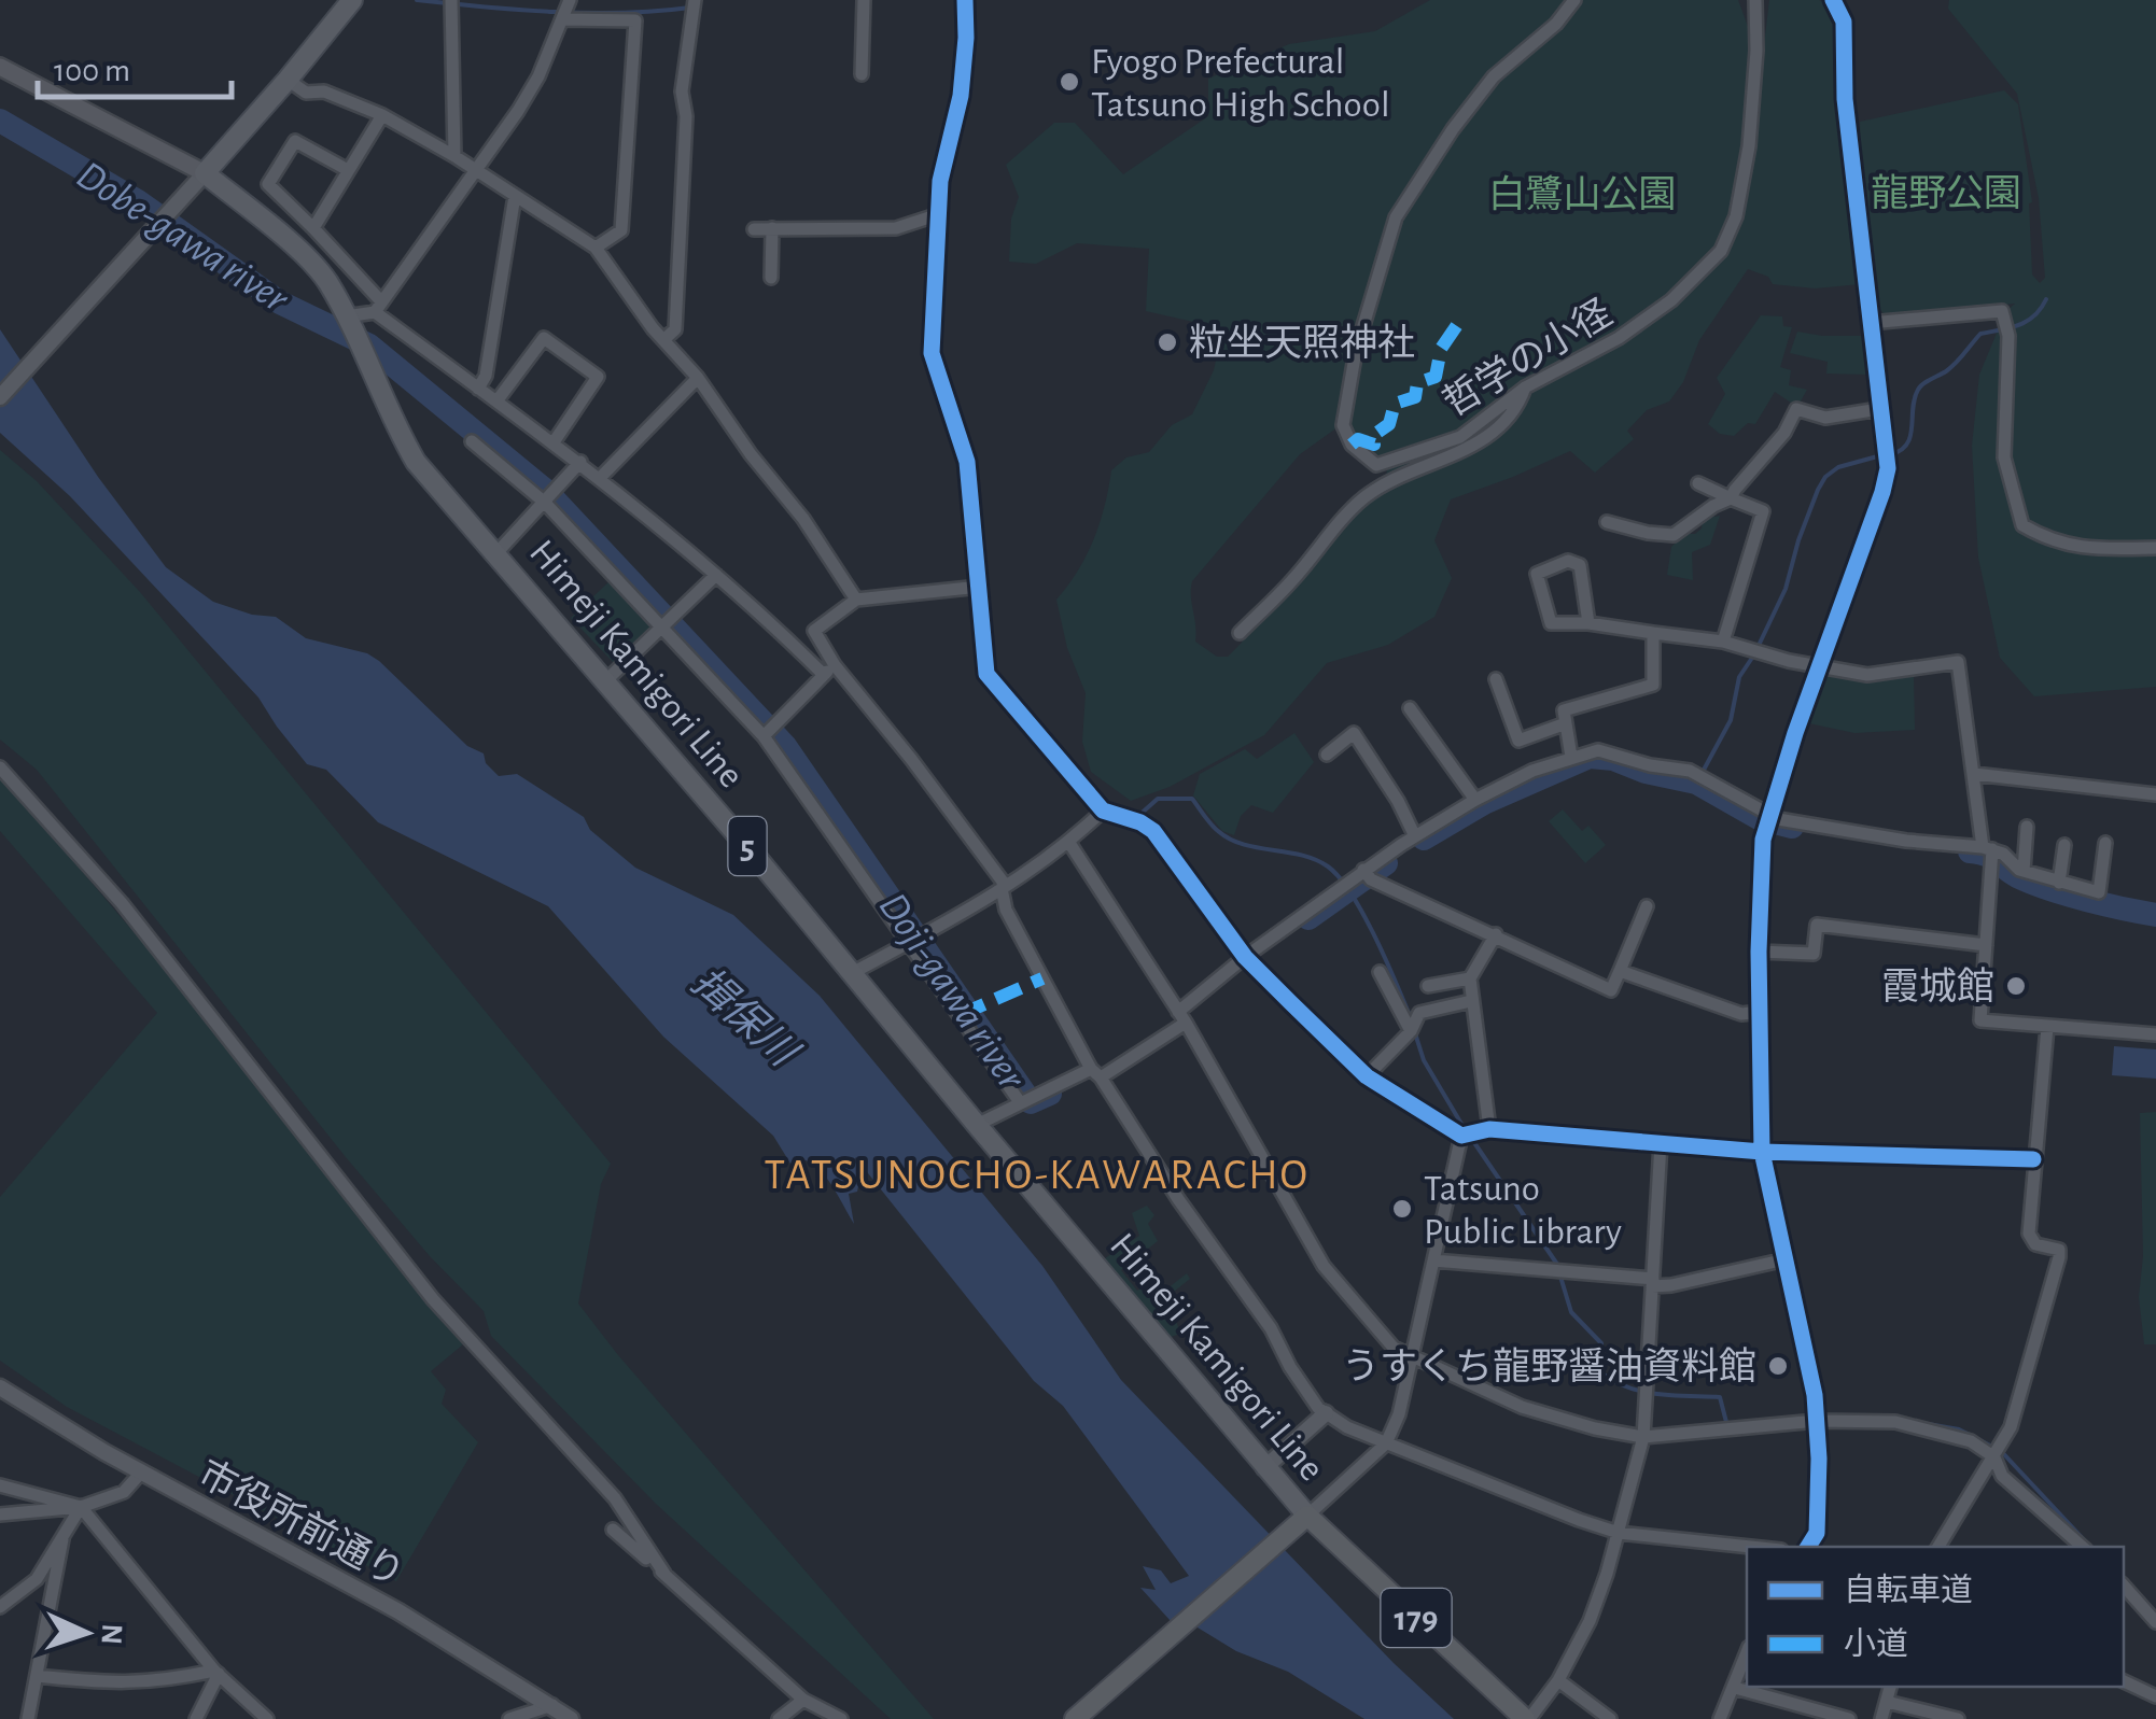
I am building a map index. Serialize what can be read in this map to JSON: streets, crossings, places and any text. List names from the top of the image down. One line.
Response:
{"streets":{"highway":["179"],"main road":["Himeji Kamigori Line","5"],"street":["哲学の小径","市役所前通り"]},"crossings":[["Himeji Kamigori Line","179"]],"districts":["TATSUNOCHO-KAWARACHO"],"water":["Dobe-gawa river","Doji-gawa river","揖保川"],"parks":["龍野公園","白鷺山公園"],"places":["Fyogo Prefectural Tatsuno High School","粒坐天照神社","霞城館","Tatsuno Public Library","うすくち龍野醤油資料館"],"legend":["自転車道","小道"],"scale_bar":"100 m","north":"right"}
